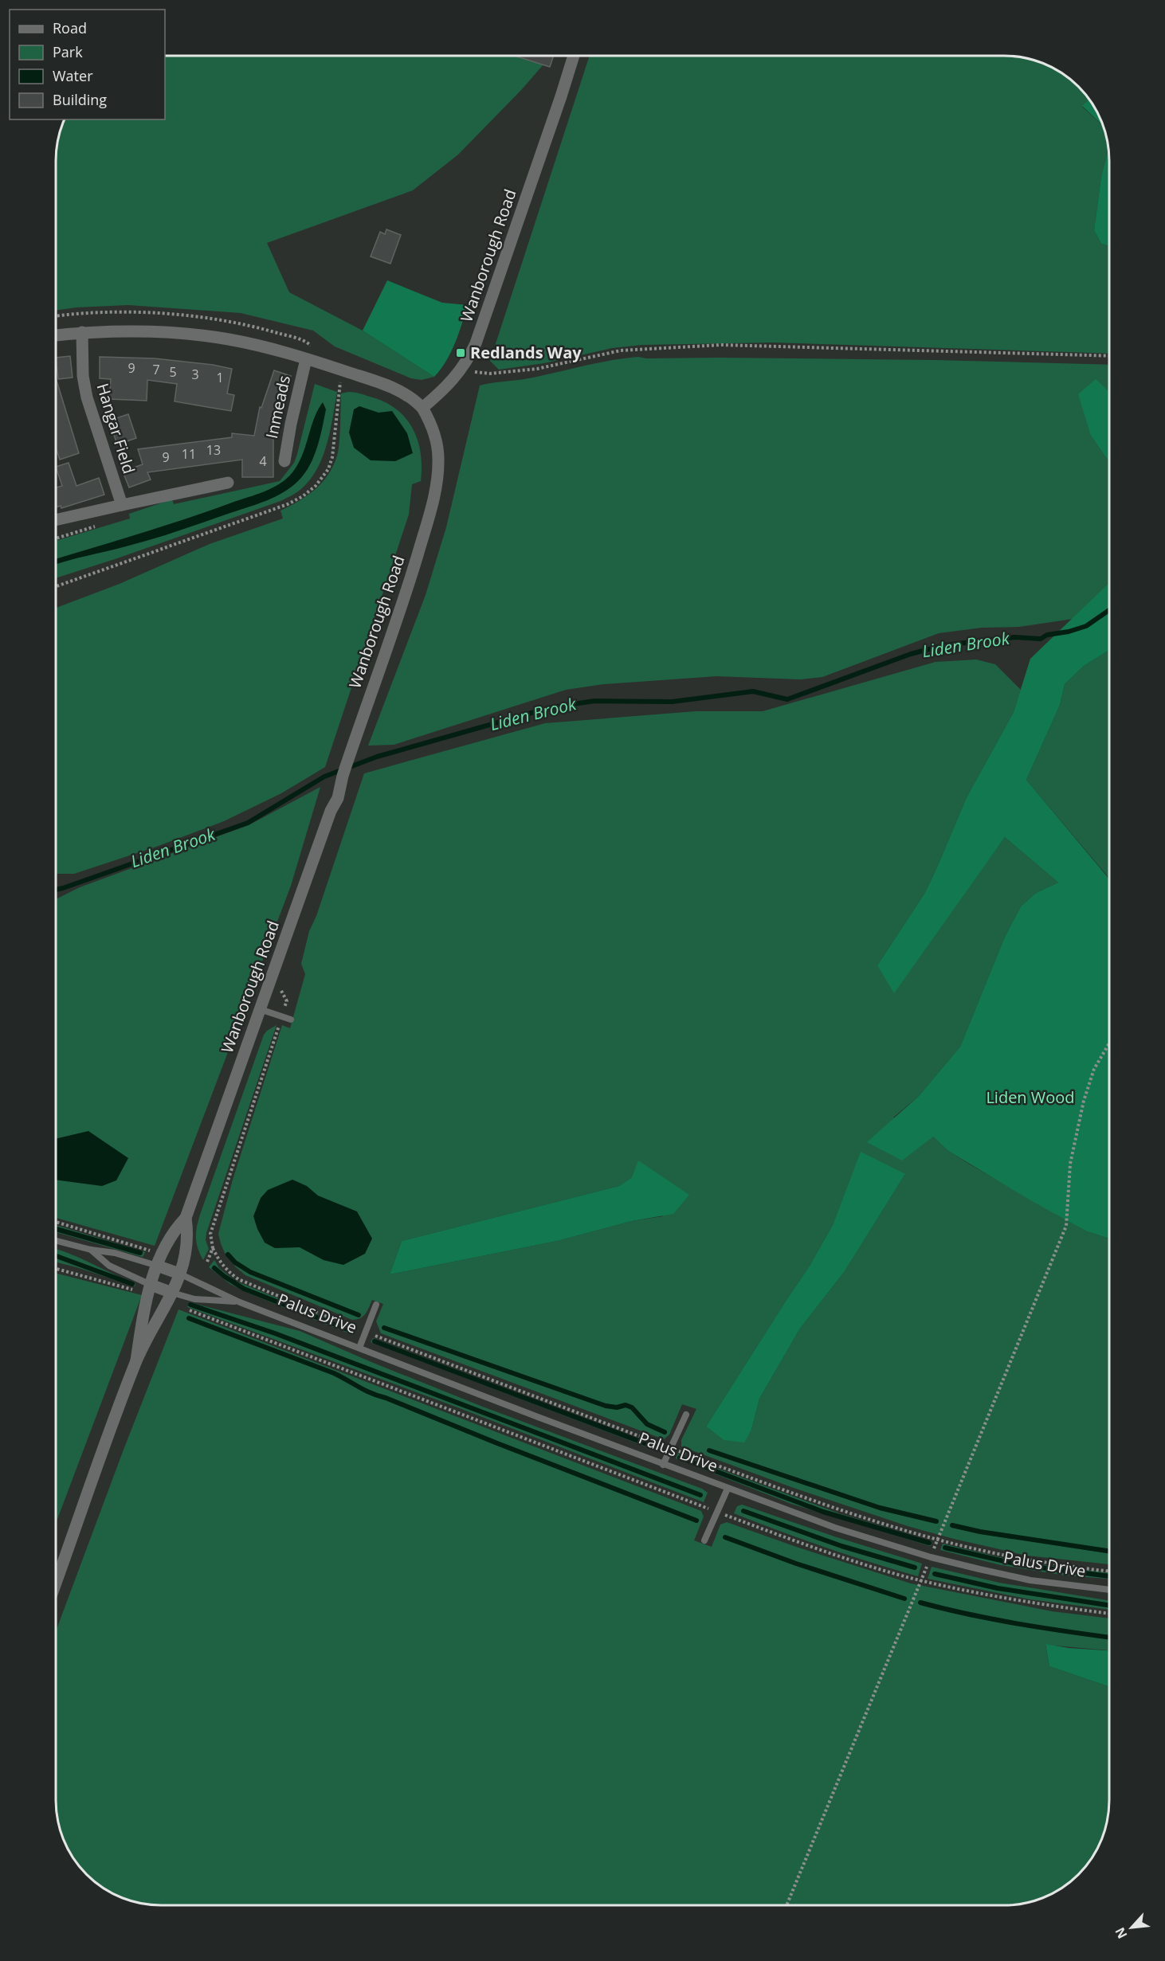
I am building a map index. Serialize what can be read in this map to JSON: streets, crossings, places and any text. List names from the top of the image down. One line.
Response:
{"streets":{"street":["Wanborough Road","Inmeads","Hangar Field","Palus Drive"]},"crossings":[["Wanborough Road","Palus Drive"]],"water":["Liden Brook"],"parks":["Liden Wood"],"places":{"transit":["Redlands Way"]},"house_numbers":["9","7","5","3","1","13","11","9","4"],"legend":["Road","Park","Water","Building"],"north":"bottom left"}
